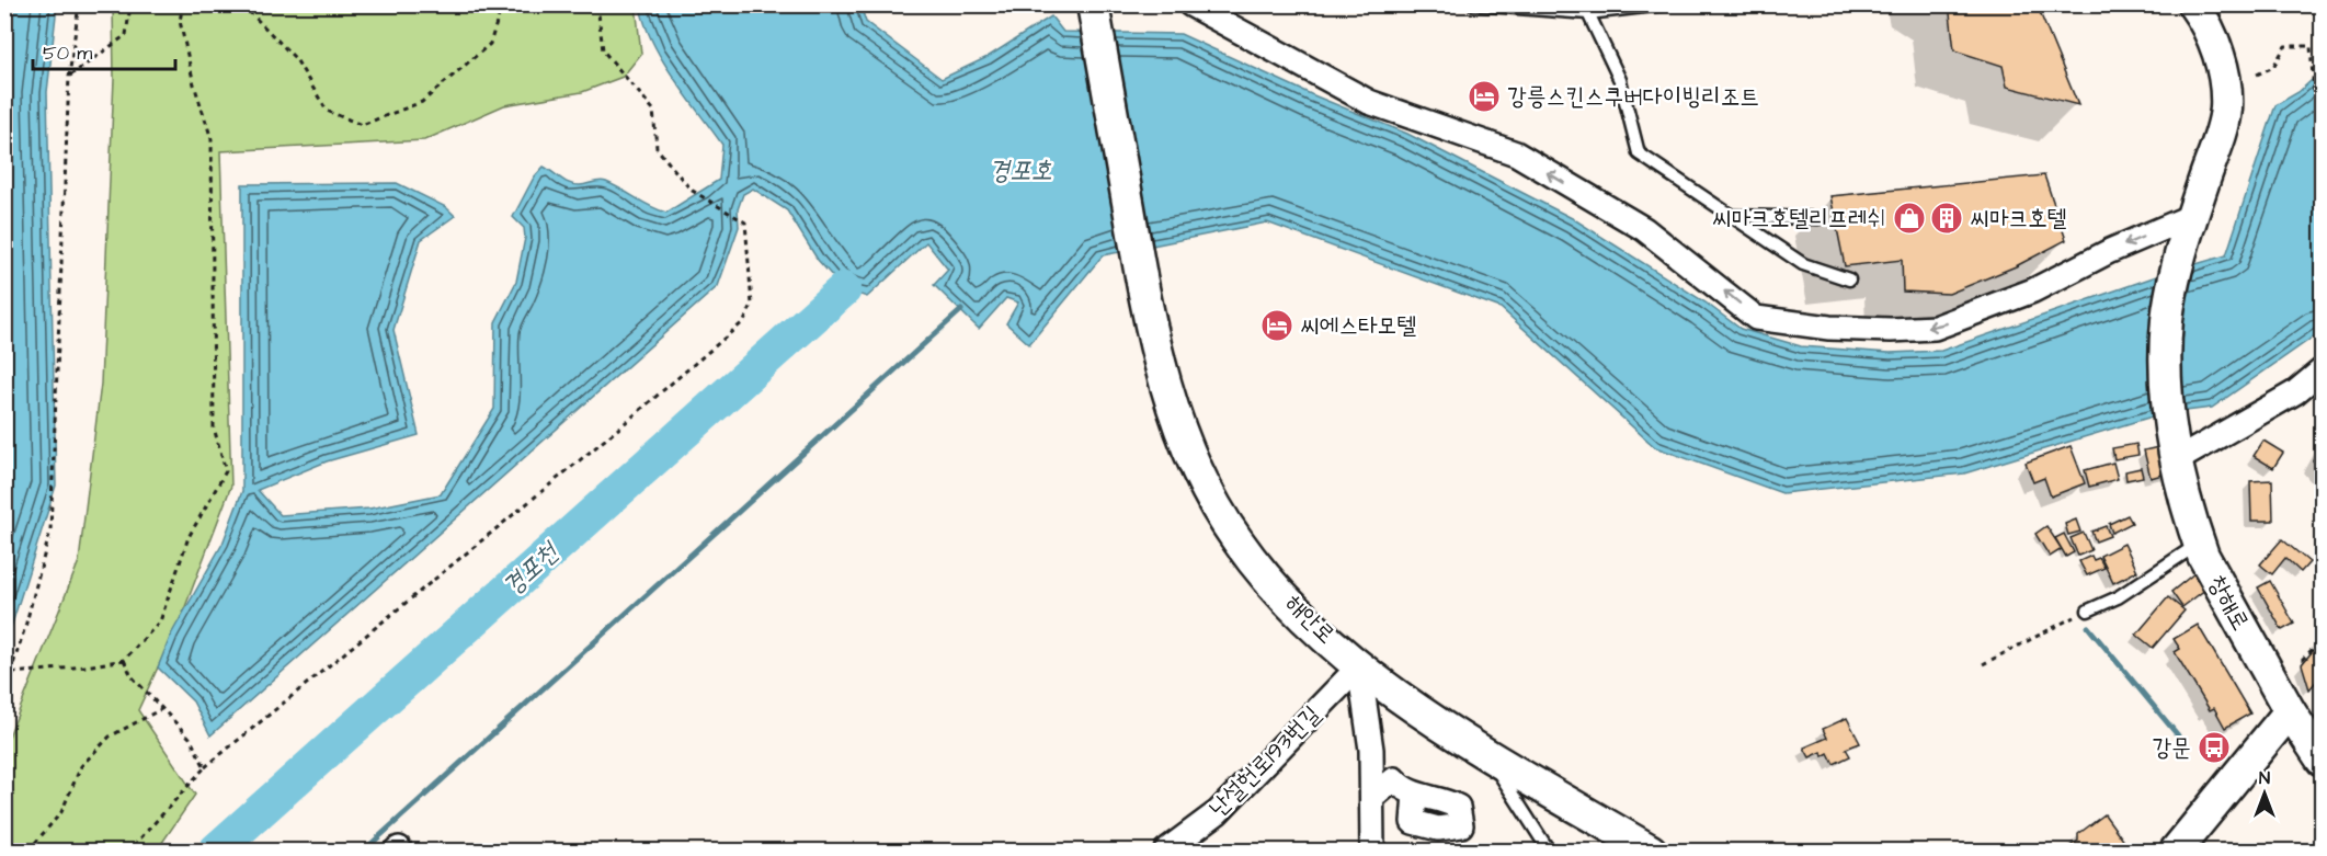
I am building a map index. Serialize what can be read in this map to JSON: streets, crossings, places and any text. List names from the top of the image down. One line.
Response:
{"streets":{"street":["창해로","해안로","난설헌로193번길"]},"crossings":[["해안로","난설헌로193번길"]],"water":["경포호","경포천"],"places":{"hotel":["강릉스킨스쿠버다이빙리조트","씨에스타모텔"],"shop":["씨마크호텔리프레쉬"],"building":["씨마크호텔"],"bus stop":["강문"]},"scale_bar":"50 m","north":"top"}
